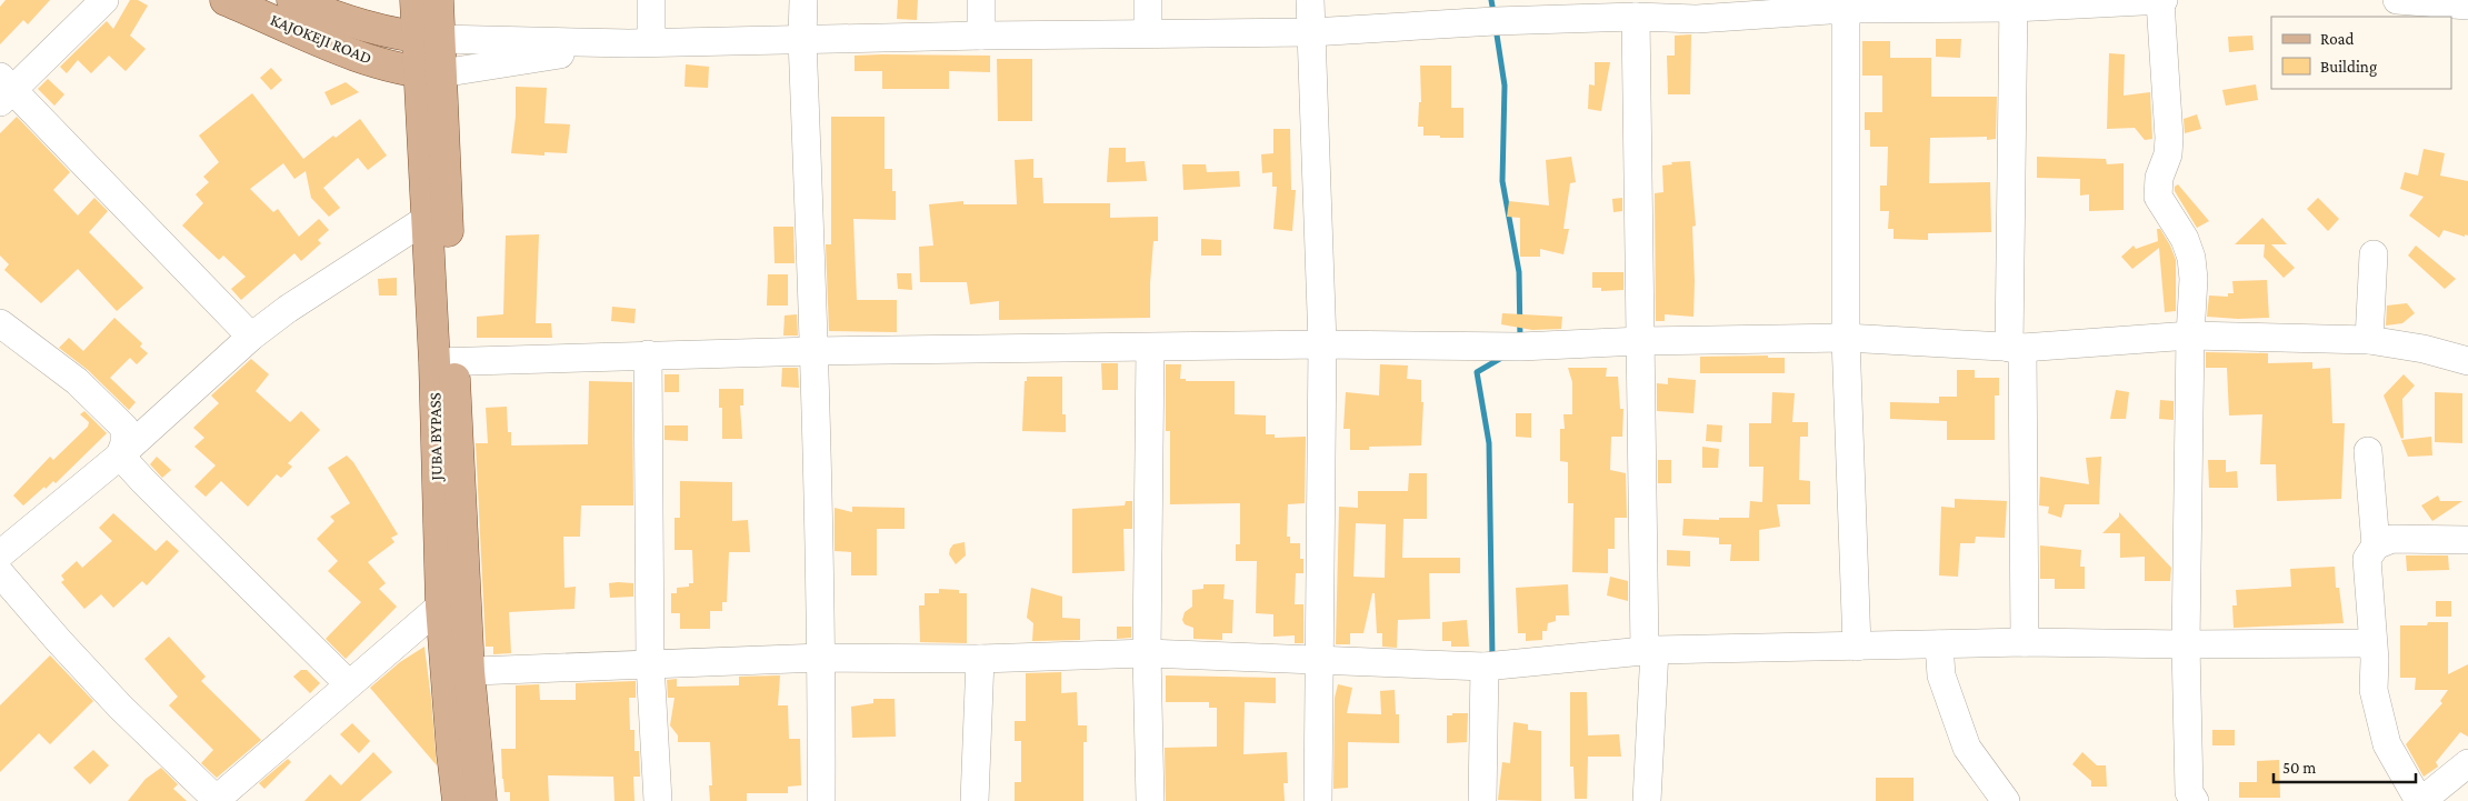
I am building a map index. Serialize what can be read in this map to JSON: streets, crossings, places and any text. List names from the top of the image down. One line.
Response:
{"streets":{"main road":["KAJOKEJI ROAD","JUBA BYPASS"]},"crossings":[["KAJOKEJI ROAD","JUBA BYPASS"]],"legend":["Road","Building"],"scale_bar":"50 m"}
